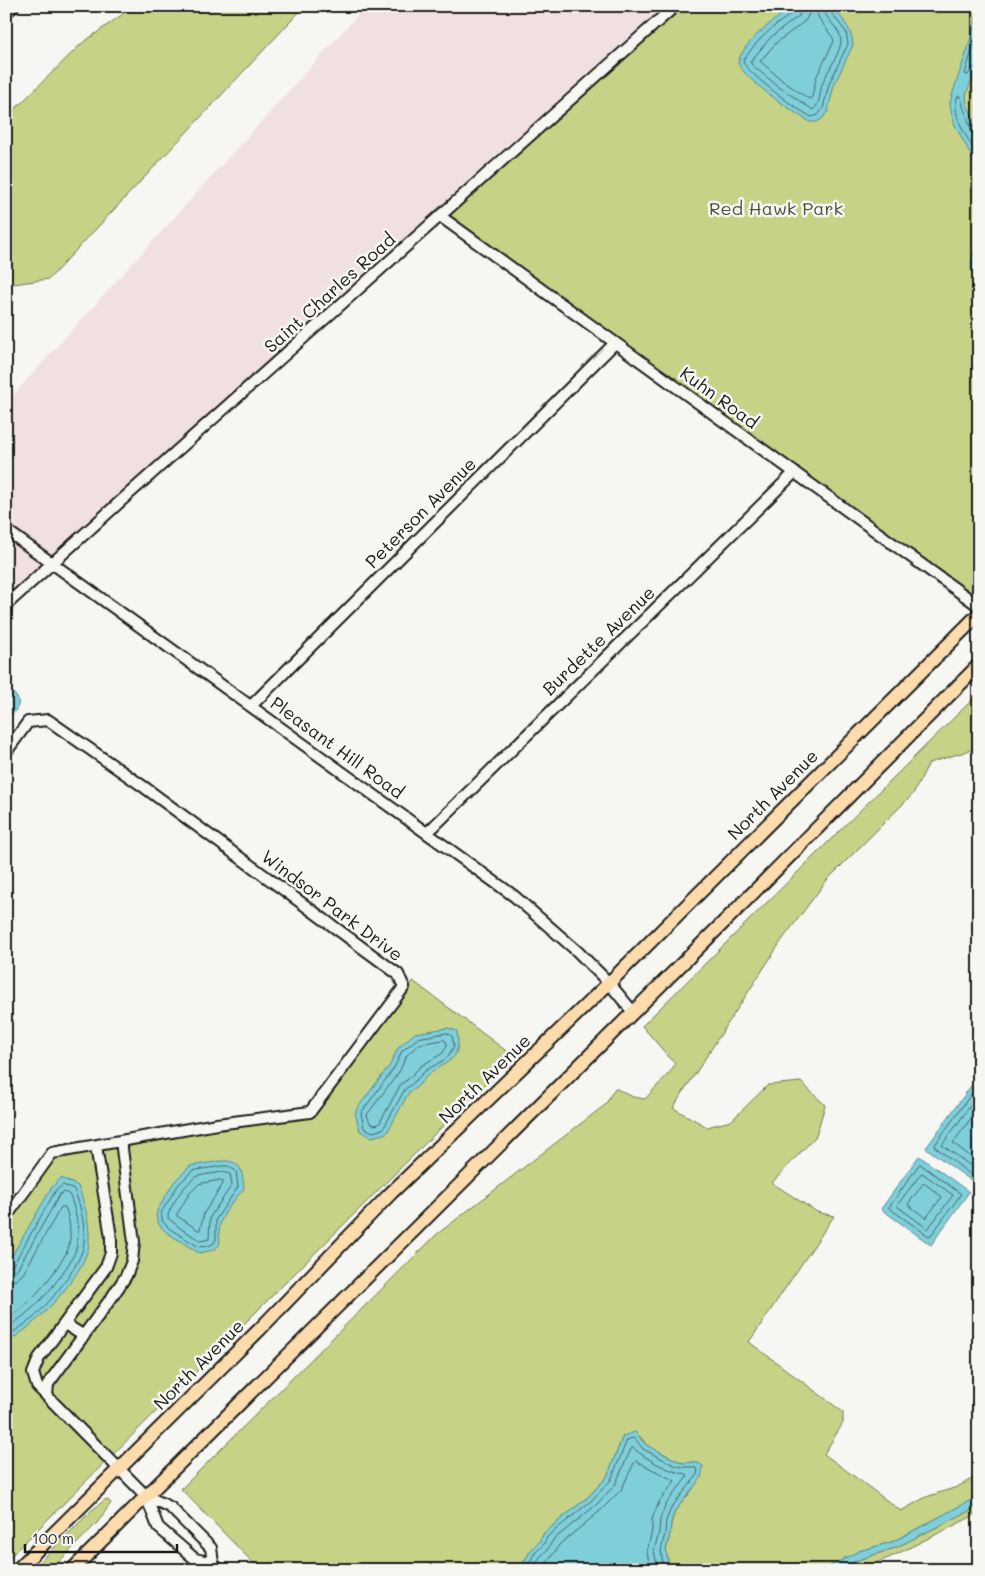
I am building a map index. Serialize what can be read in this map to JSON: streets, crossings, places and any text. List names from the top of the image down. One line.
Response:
{"streets":{"main road":["North Avenue"],"street":["Saint Charles Road","Kuhn Road","Peterson Avenue","Burdette Avenue","Pleasant Hill Road","Windsor Park Drive"]},"crossings":[["Saint Charles Road","Kuhn Road"],["Saint Charles Road","Pleasant Hill Road"],["Kuhn Road","Peterson Avenue"],["Kuhn Road","Burdette Avenue"],["Peterson Avenue","Pleasant Hill Road"],["Burdette Avenue","Pleasant Hill Road"],["Pleasant Hill Road","North Avenue"]],"parks":["Red Hawk Park"],"scale_bar":"100 m"}
